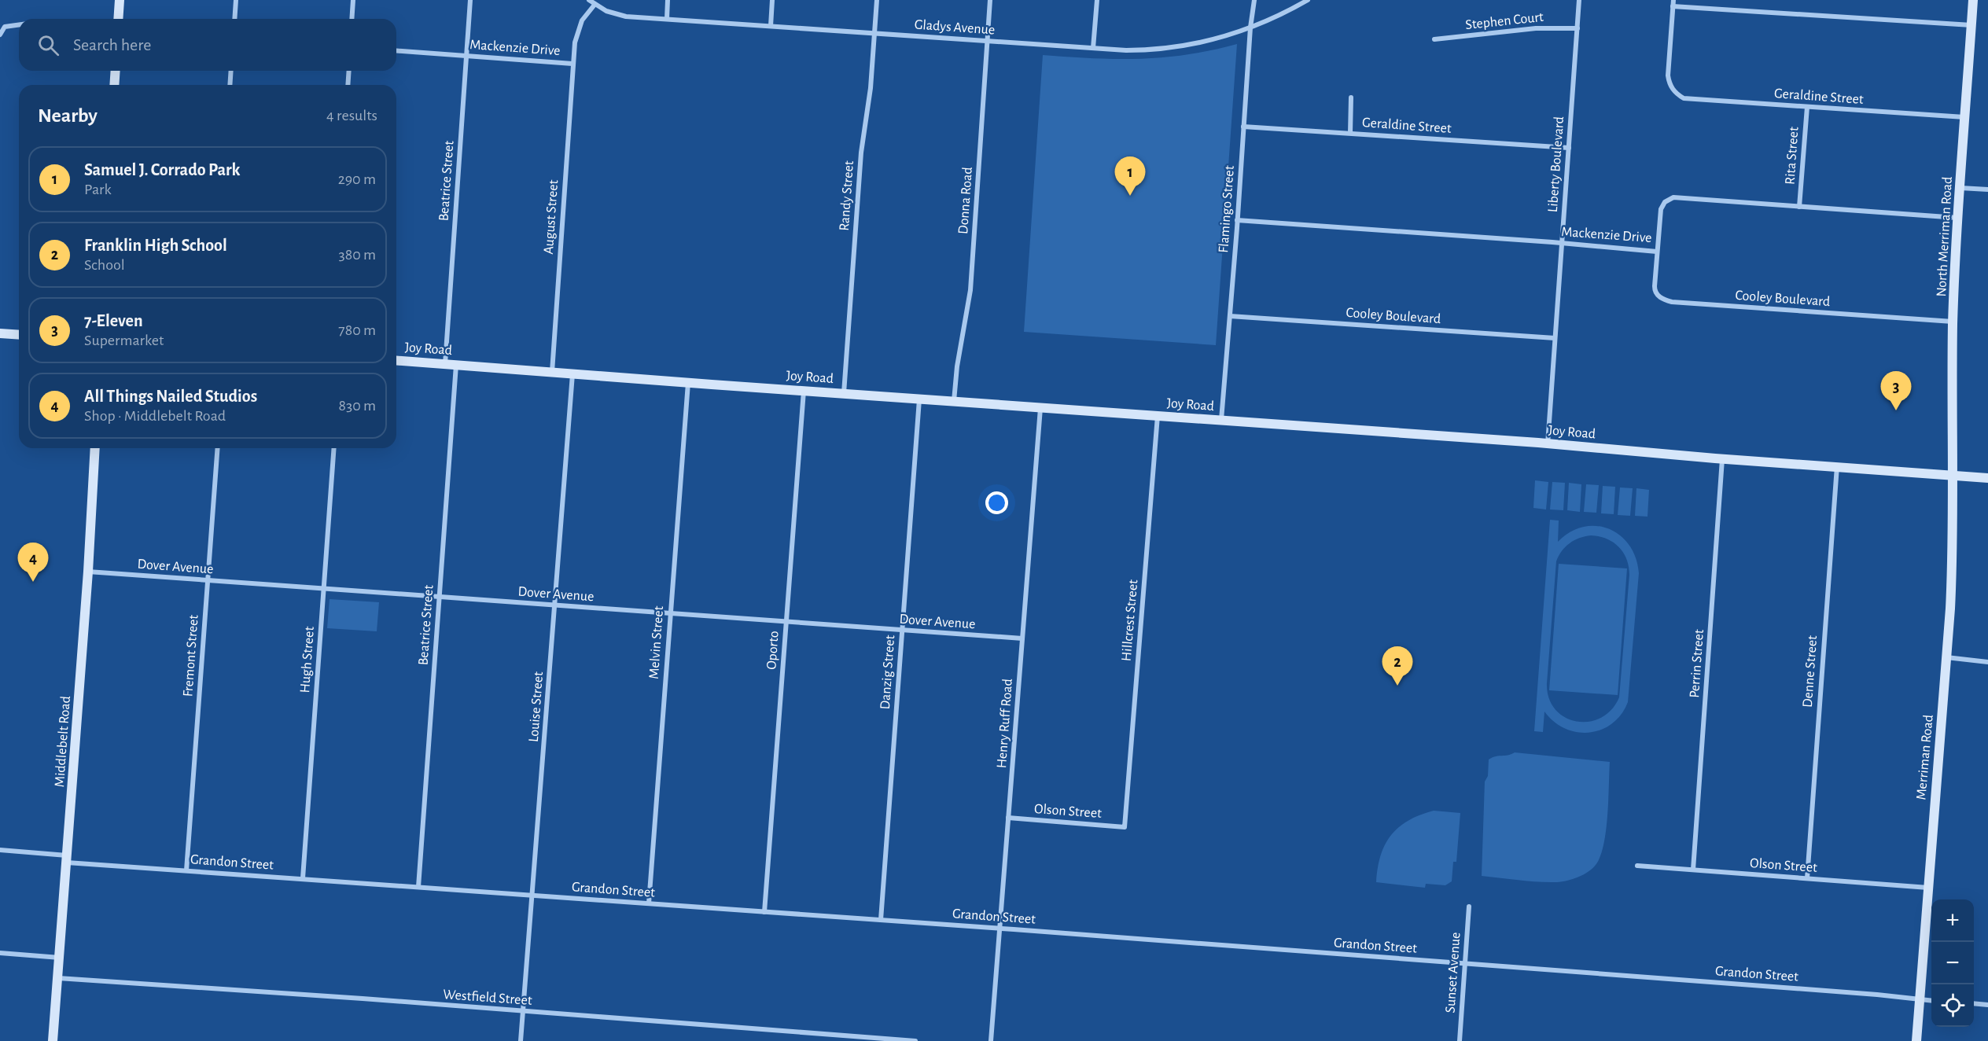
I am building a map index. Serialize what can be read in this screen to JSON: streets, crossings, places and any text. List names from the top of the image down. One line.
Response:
{"streets":{"main road":["North Merriman Road","Joy Road","Middlebelt Road","Merriman Road"],"street":["Stephen Court","Gladys Avenue","Mackenzie Drive","Geraldine Street","Rita Street","Liberty Boulevard","Beatrice Street","Randy Street","Donna Road","Flamingo Street","August Street","Cooley Boulevard","Dover Avenue","Hillcrest Street","Melvin Street","Oporto","Fremont Street","Hugh Street","Perrin Street","Denne Street","Danzig Street","Louise Street","Henry Ruff Road","Olson Street","Grandon Street","Sunset Avenue","Westfield Street"]},"crossings":[["Stephen Court","Liberty Boulevard"],["Gladys Avenue","Mackenzie Drive"],["Gladys Avenue","Randy Street"],["Gladys Avenue","Donna Road"],["Gladys Avenue","Flamingo Street"],["Mackenzie Drive","Rita Street"],["Mackenzie Drive","Liberty Boulevard"],["Mackenzie Drive","Beatrice Street"],["Mackenzie Drive","Flamingo Street"],["Mackenzie Drive","August Street"],["Mackenzie Drive","North Merriman Road"],["Mackenzie Drive","Cooley Boulevard"],["Geraldine Street","Rita Street"],["Geraldine Street","Liberty Boulevard"],["Geraldine Street","Flamingo Street"],["Geraldine Street","North Merriman Road"],["Liberty Boulevard","Cooley Boulevard"],["Liberty Boulevard","Joy Road"],["Beatrice Street","Joy Road"],["Beatrice Street","Dover Avenue"],["Beatrice Street","Grandon Street"],["Randy Street","Joy Road"],["Donna Road","Joy Road"],["Flamingo Street","Cooley Boulevard"],["Flamingo Street","Joy Road"],["August Street","Joy Road"],["North Merriman Road","Cooley Boulevard"],["North Merriman Road","Joy Road"],["North Merriman Road","Merriman Road"],["Joy Road","Hillcrest Street"],["Joy Road","Melvin Street"],["Joy Road","Oporto"],["Joy Road","Perrin Street"],["Joy Road","Denne Street"],["Joy Road","Danzig Street"],["Joy Road","Louise Street"],["Joy Road","Henry Ruff Road"],["Joy Road","Merriman Road"],["Dover Avenue","Melvin Street"],["Dover Avenue","Oporto"],["Dover Avenue","Fremont Street"],["Dover Avenue","Hugh Street"],["Dover Avenue","Danzig Street"],["Dover Avenue","Louise Street"],["Dover Avenue","Henry Ruff Road"],["Dover Avenue","Middlebelt Road"],["Hillcrest Street","Olson Street"],["Melvin Street","Grandon Street"],["Oporto","Grandon Street"],["Fremont Street","Grandon Street"],["Hugh Street","Grandon Street"],["Perrin Street","Olson Street"],["Denne Street","Olson Street"],["Danzig Street","Grandon Street"],["Louise Street","Grandon Street"],["Louise Street","Westfield Street"],["Henry Ruff Road","Olson Street"],["Henry Ruff Road","Grandon Street"],["Middlebelt Road","Grandon Street"],["Middlebelt Road","Westfield Street"],["Merriman Road","Olson Street"],["Merriman Road","Grandon Street"],["Grandon Street","Sunset Avenue"]],"page":{"search":"Search here","heading":["Nearby","4 results"],"list":[{"mark":"1","name":"Samuel J. Corrado Park","note":"Park","value":"290 m"},{"mark":"2","name":"Franklin High School","note":"School","value":"380 m"},{"mark":"3","name":"7-Eleven","note":"Supermarket","value":"780 m"},{"mark":"4","name":"All Things Nailed Studios","note":"Shop · Middlebelt Road","value":"830 m"}],"pins":["1","3","4","2"],"map_buttons":["+","−"]}}
